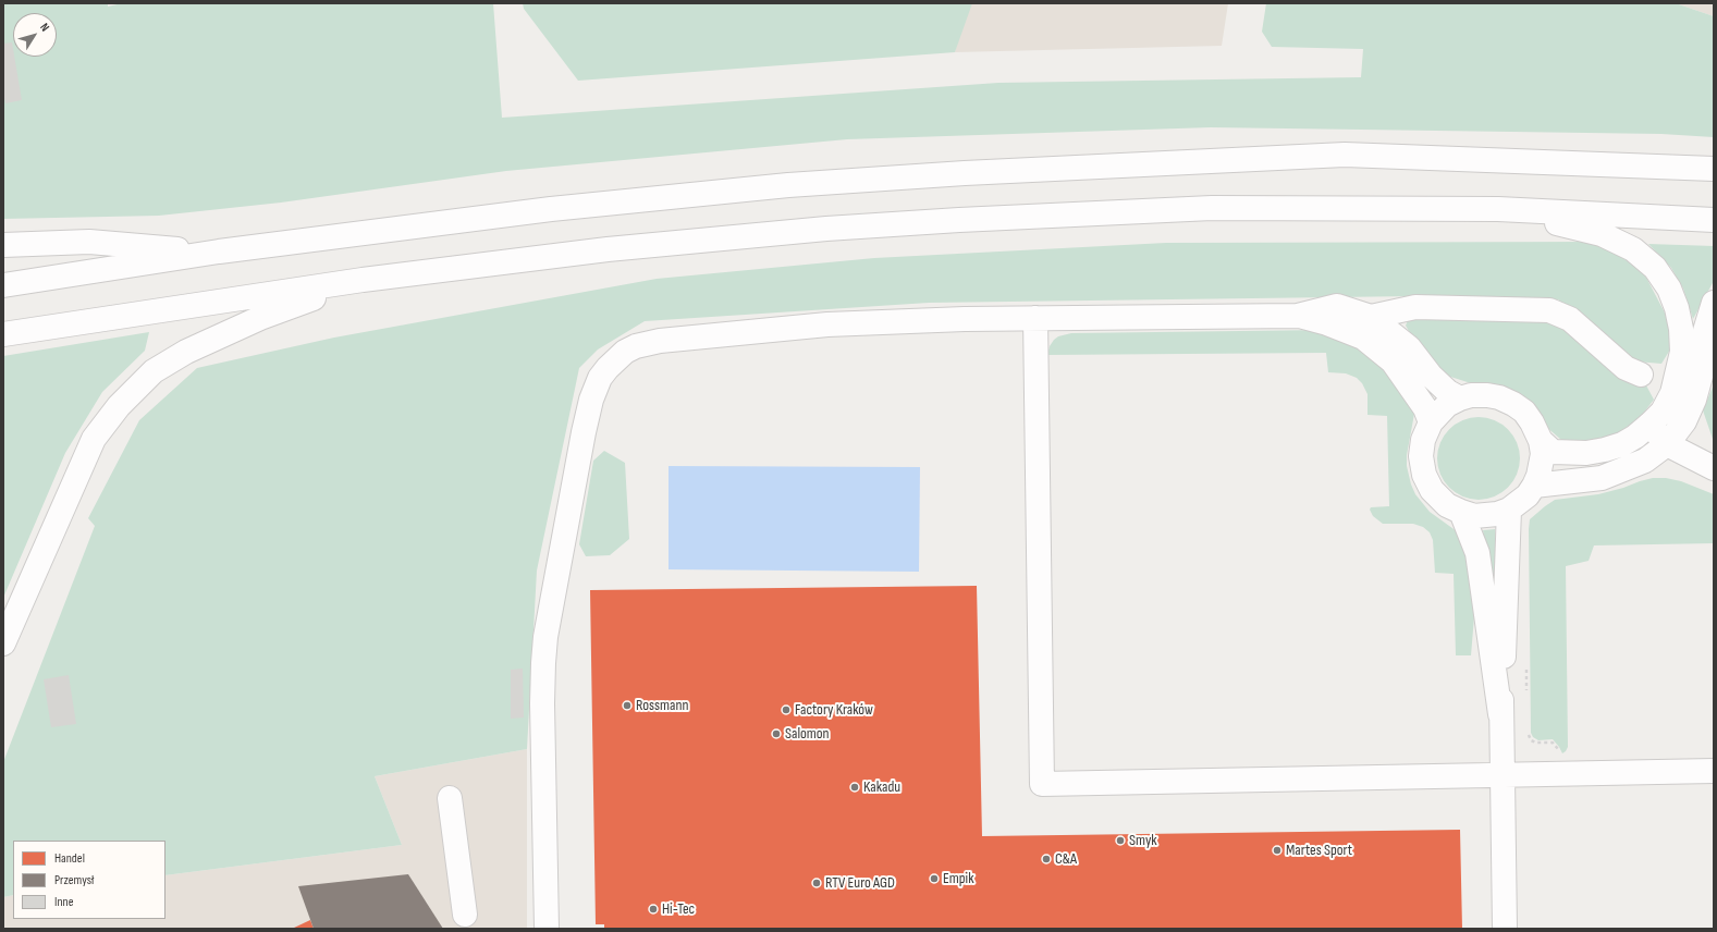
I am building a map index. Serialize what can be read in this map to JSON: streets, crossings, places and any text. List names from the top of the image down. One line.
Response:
{"places":["Rossmann","Factory Kraków","Salomon","Kakadu","Smyk","Martes Sport","C&A","Empik","RTV Euro AGD","Hi-Tec"],"legend":["Handel","Przemysł","Inne"],"north":"top right"}
